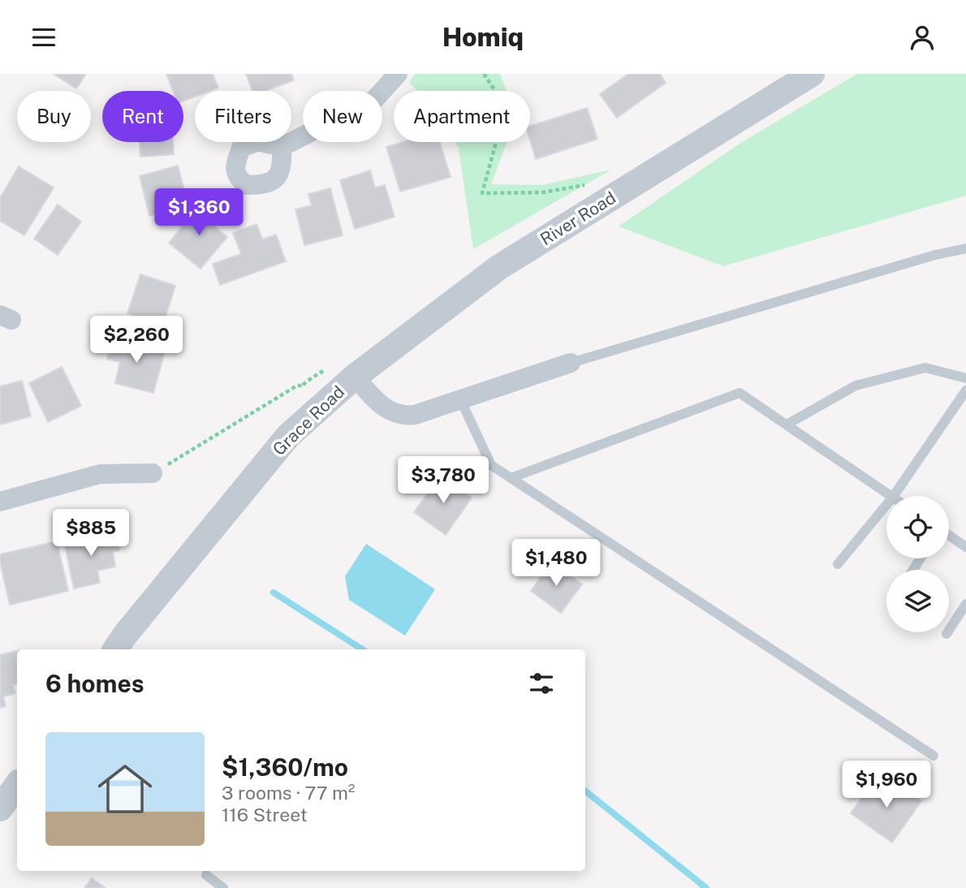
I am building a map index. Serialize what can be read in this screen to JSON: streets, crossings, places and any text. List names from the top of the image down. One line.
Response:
{"streets":{"street":["River Road","Grace Road"]},"crossings":[["River Road","Grace Road"]],"page":{"header":"Homiq","chip":["Buy","Rent","Filters","New","Apartment"],"price":["$1,360","$2,260","$3,780","$885","$1,480","$1,960"],"heading":"6 homes","list":[{"name":"$1,360/mo","note":"3 rooms · 77 m² · 116 Street"}]}}
